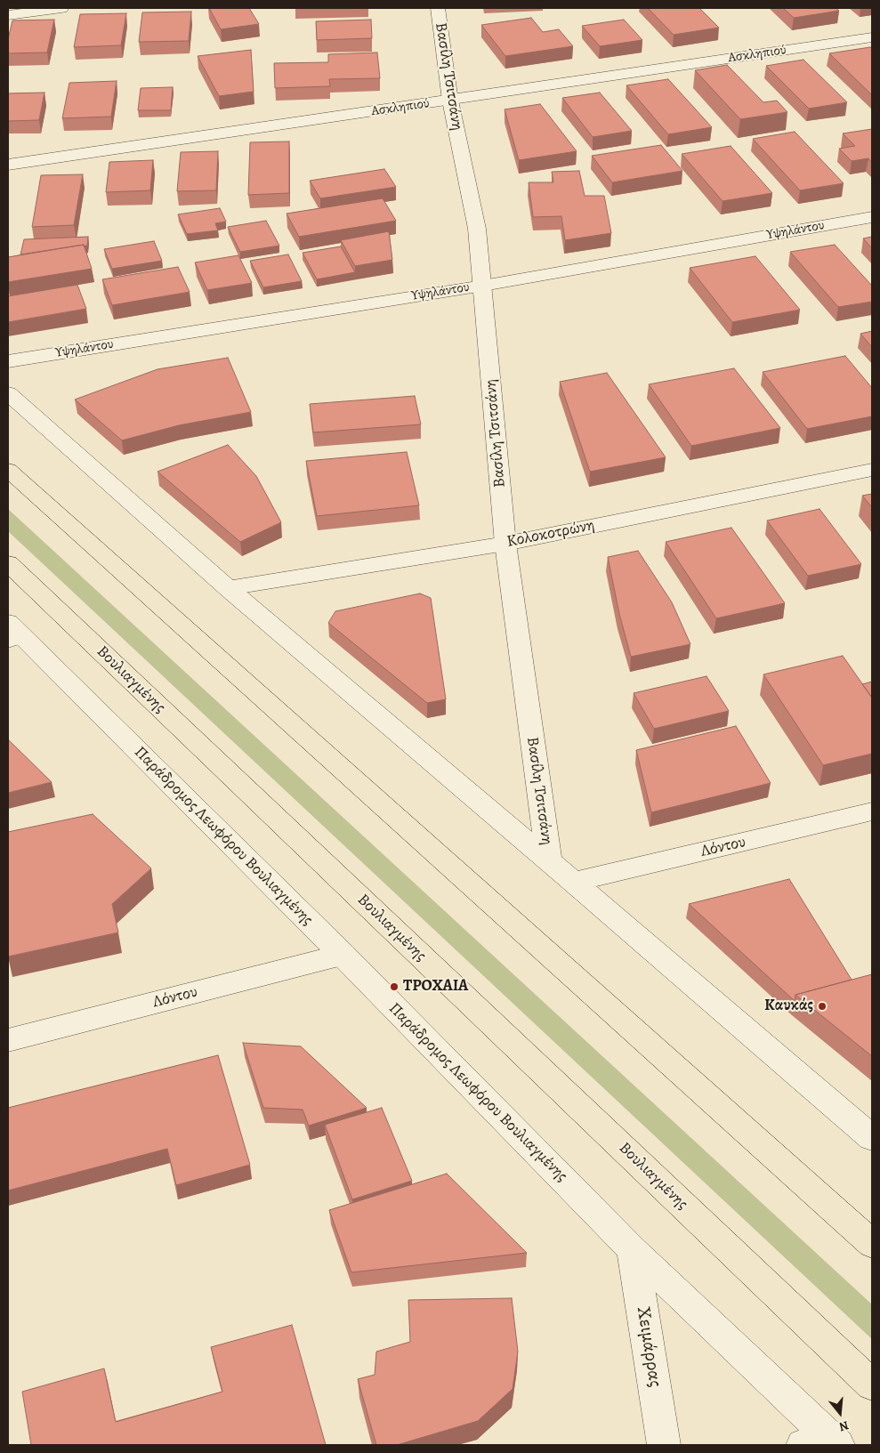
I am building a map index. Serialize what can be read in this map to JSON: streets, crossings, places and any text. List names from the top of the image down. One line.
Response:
{"streets":{"main road":["Βουλιαγμένης"],"street":["Ασκληπιού","Βασίλη Τσιτσάνη","Υψηλάντου","Κολοκοτρώνη","Παράδρομος Λεωφόρου Βουλιαγμένης","Λόντου","Χειμάρρας"]},"crossings":[["Ασκληπιού","Βασίλη Τσιτσάνη"],["Βασίλη Τσιτσάνη","Υψηλάντου"],["Βασίλη Τσιτσάνη","Κολοκοτρώνη"],["Παράδρομος Λεωφόρου Βουλιαγμένης","Λόντου"],["Παράδρομος Λεωφόρου Βουλιαγμένης","Χειμάρρας"]],"places":["ΤΡΟΧΑΙΑ","Καυκάς"],"north":"bottom"}
